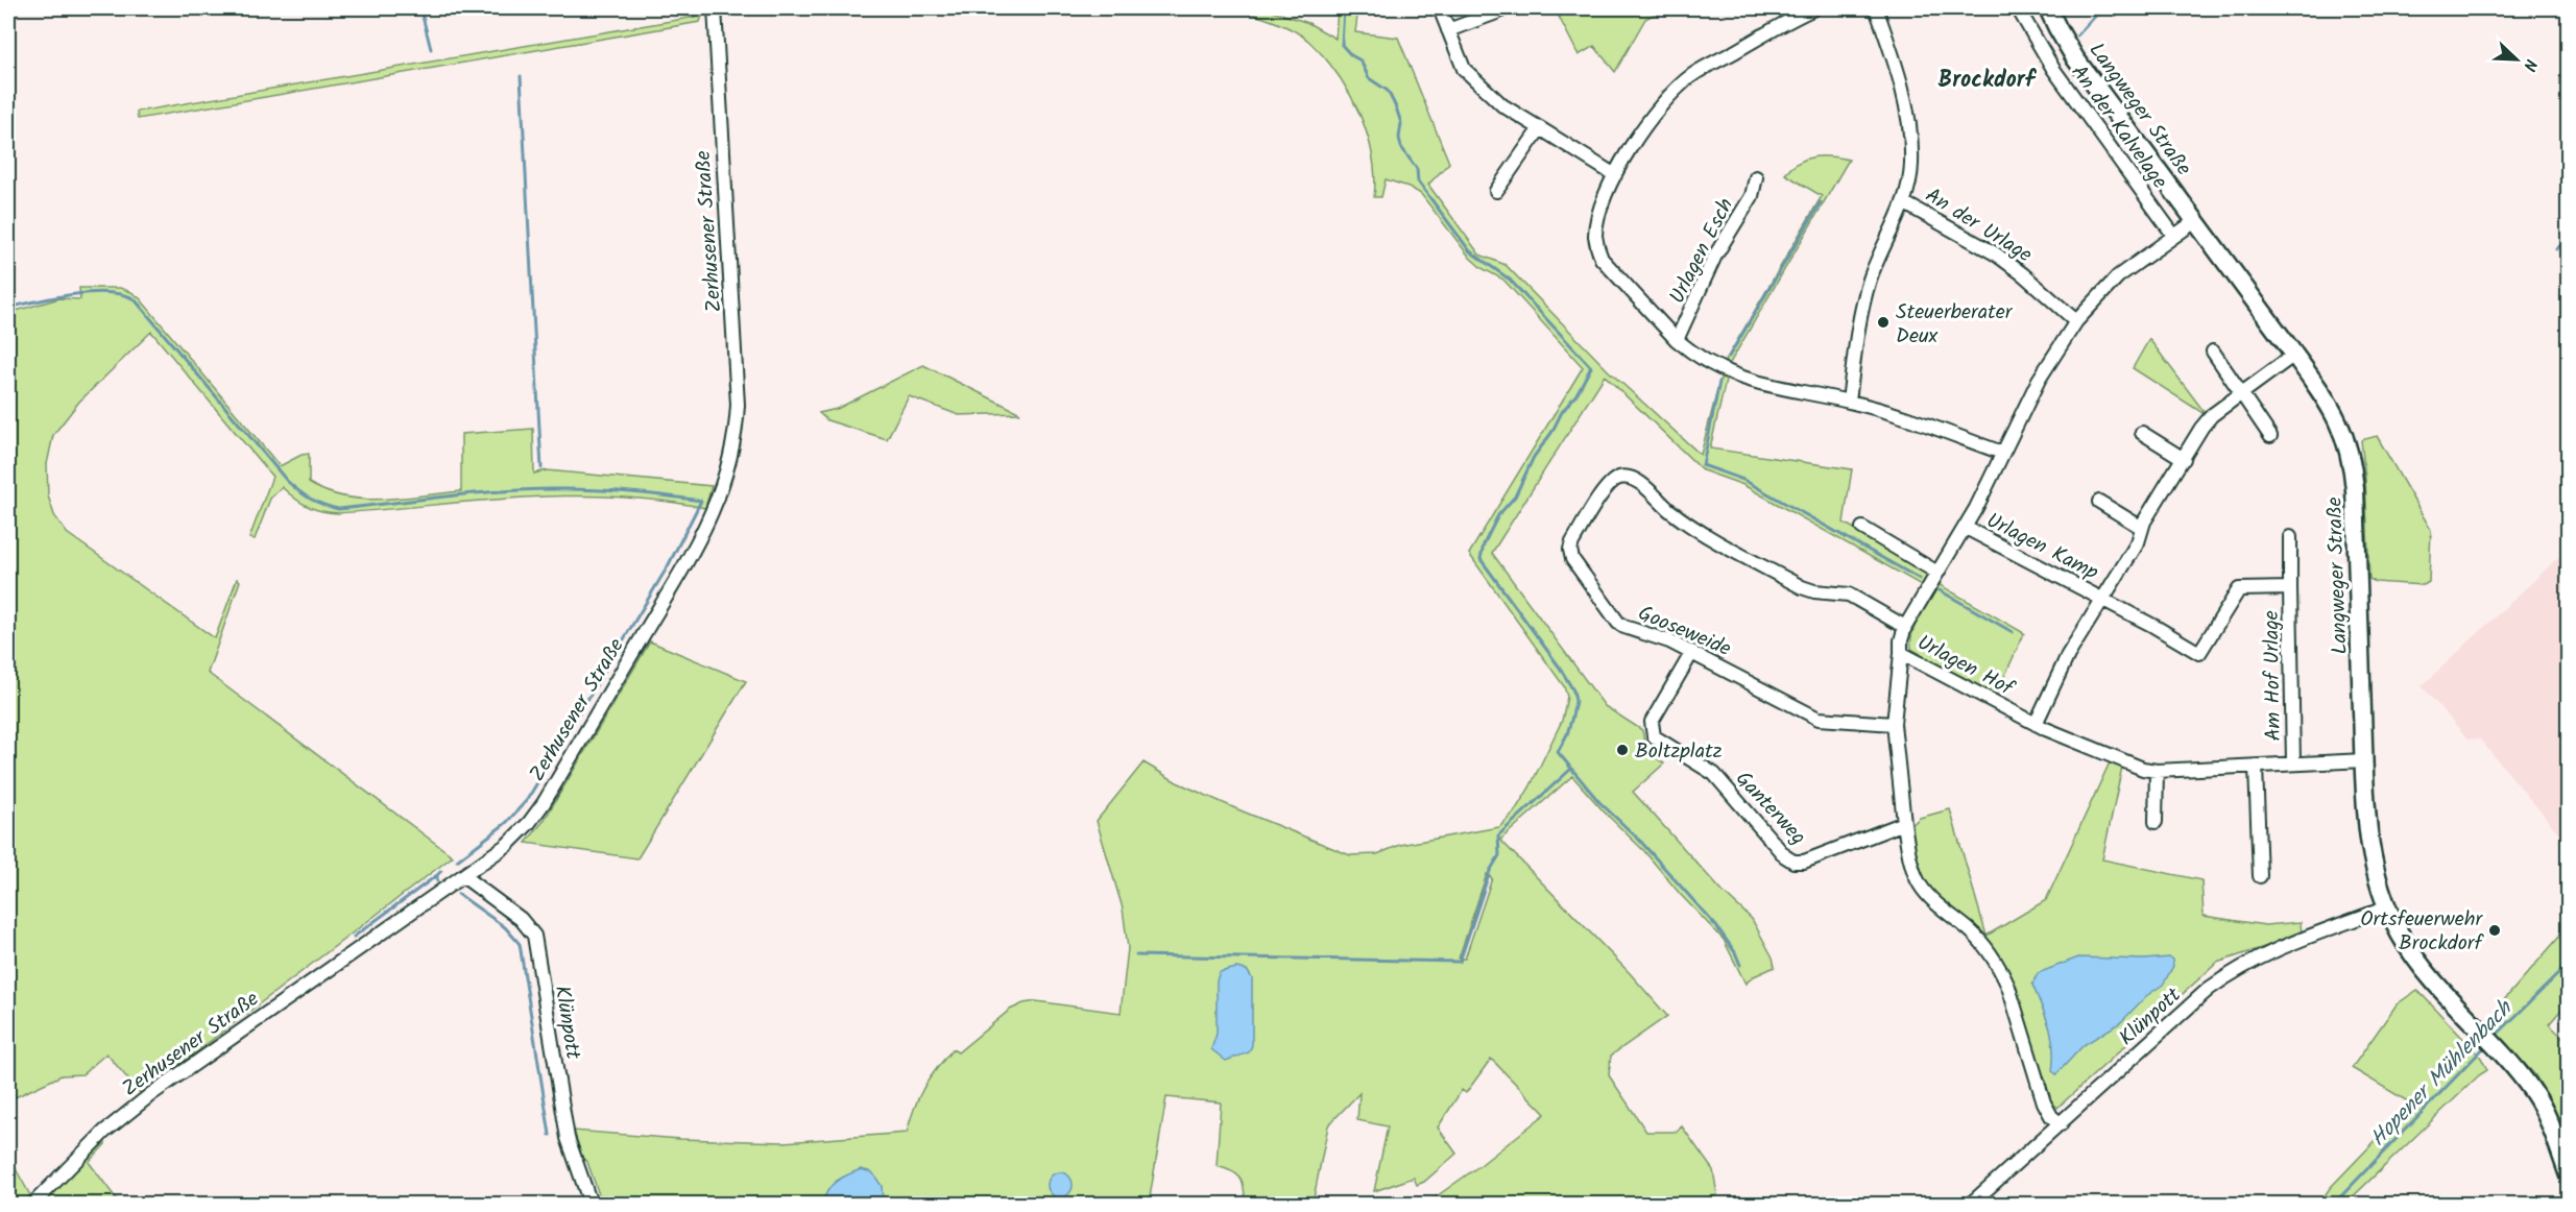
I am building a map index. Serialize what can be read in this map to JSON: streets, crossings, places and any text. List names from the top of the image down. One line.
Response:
{"streets":{"street":["Langweger Straße","An der Kalvelage","An der Urlage","Zerhusener Straße","Urlagen Esch","Urlagen Kamp","Gooseweide","Urlagen Hof","Am Hof Urlage","Ganterweg","Klünpott"]},"crossings":[["Langweger Straße","Urlagen Kamp"],["Langweger Straße","Urlagen Hof"],["Langweger Straße","Klünpott"],["An der Urlage","Urlagen Esch"],["Zerhusener Straße","Klünpott"],["Urlagen Kamp","Urlagen Hof"],["Urlagen Kamp","Am Hof Urlage"],["Gooseweide","Urlagen Hof"],["Gooseweide","Ganterweg"],["Urlagen Hof","Am Hof Urlage"]],"districts":["Brockdorf"],"water":["Hopener Mühlenbach"],"places":["Steuerberater Deux","Boltzplatz","Ortsfeuerwehr Brockdorf"],"north":"bottom right"}
